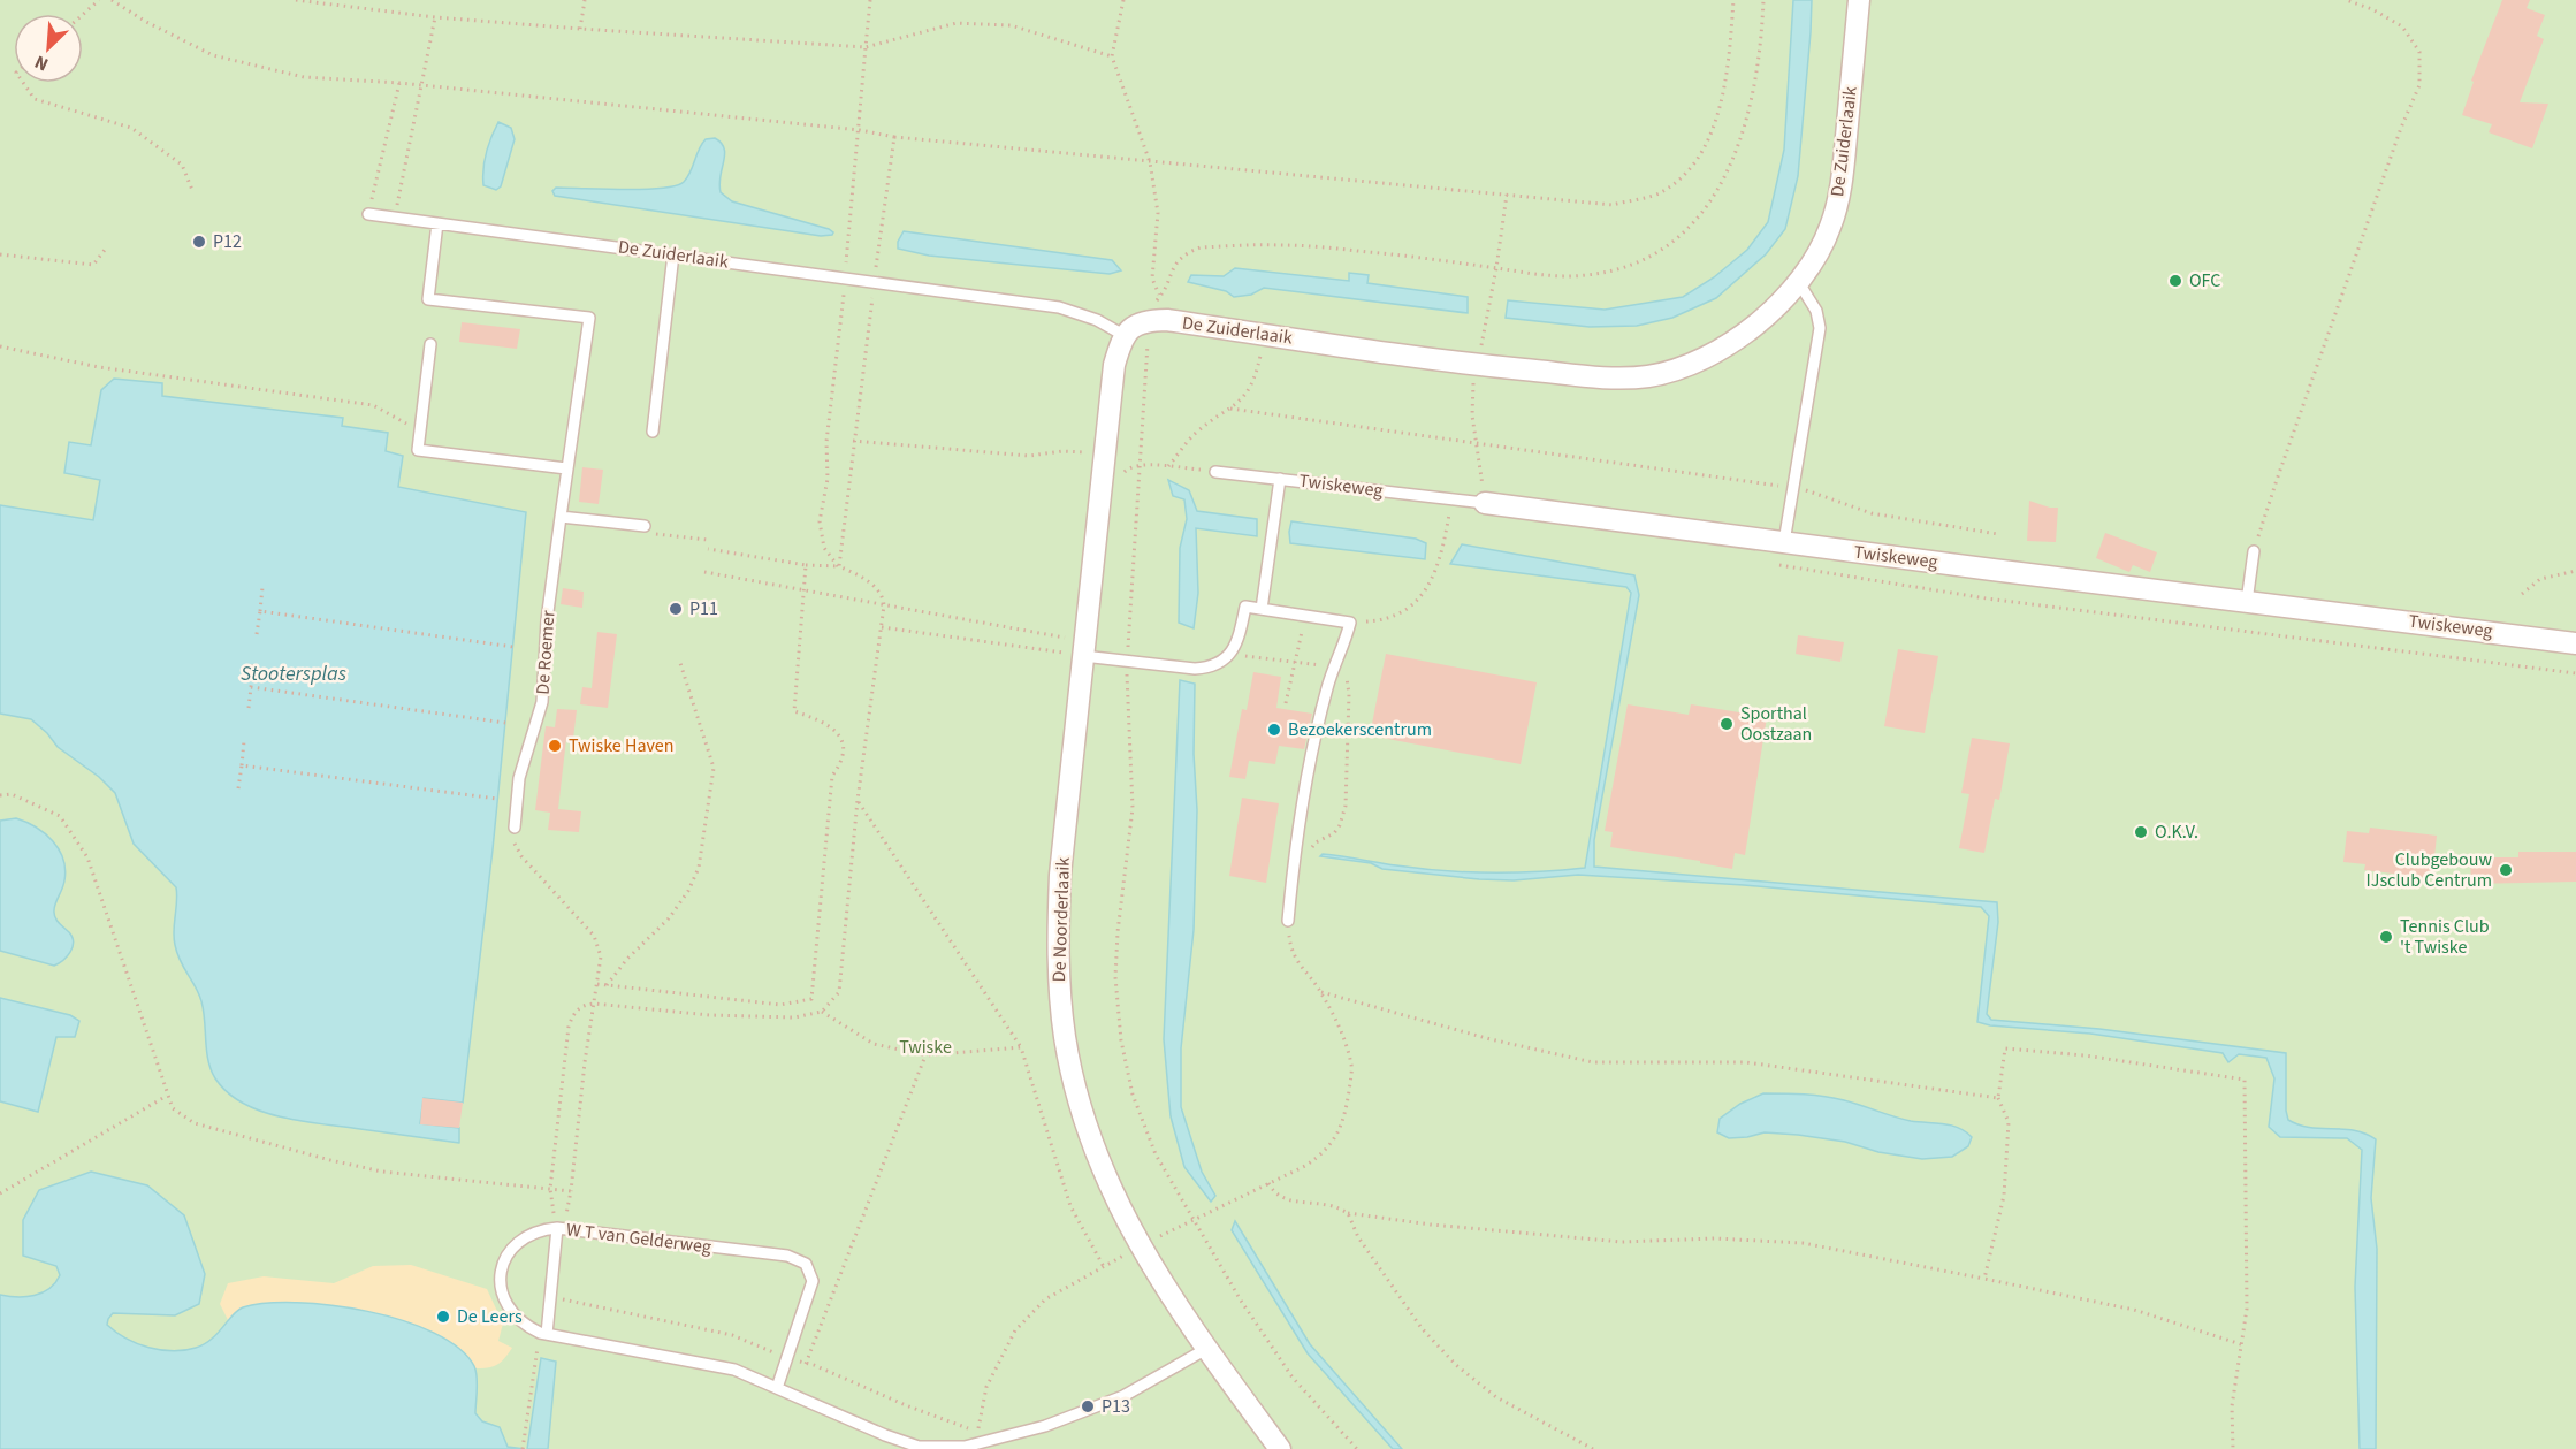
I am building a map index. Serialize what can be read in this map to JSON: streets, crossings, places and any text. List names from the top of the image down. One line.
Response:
{"streets":{"street":["De Zuiderlaaik","Twiskeweg","De Noorderlaaik"],"lane":["De Roemer","W T van Gelderweg"]},"crossings":[["De Zuiderlaaik","De Roemer"],["De Zuiderlaaik","De Noorderlaaik"]],"water":["Stootersplas"],"parks":["Twiske"],"places":["P12","OFC","P11","Sporthal Oostzaan","Bezoekerscentrum","Twiske Haven","O.K.V.","Clubgebouw IJsclub Centrum","Tennis Club 't Twiske","De Leers","P13"],"north":"bottom left"}
